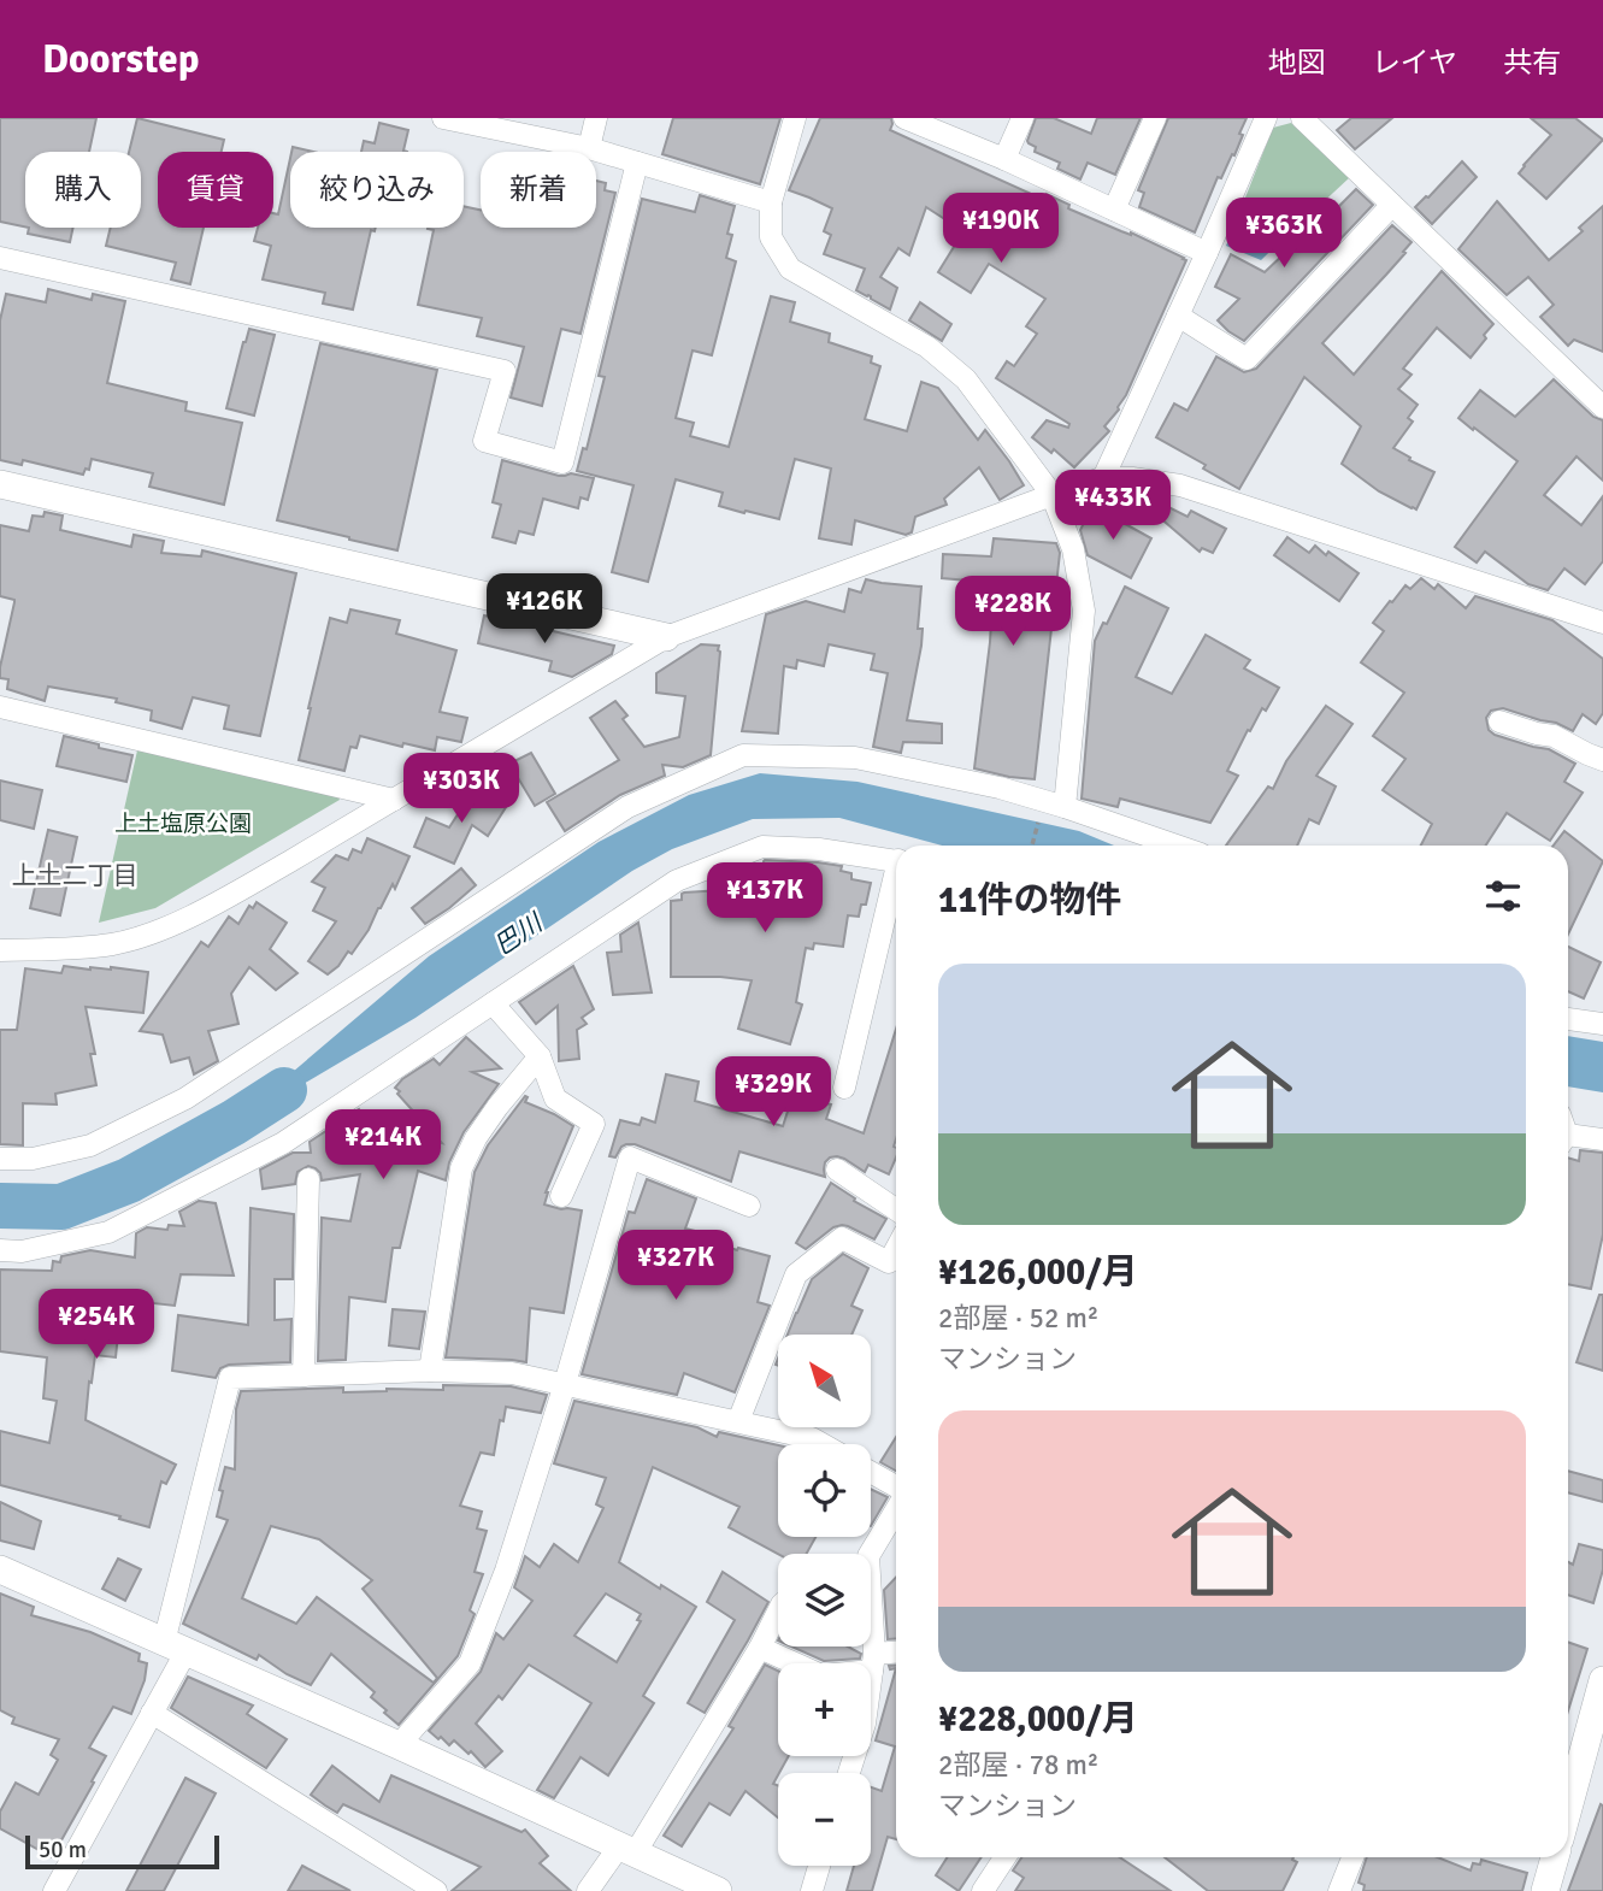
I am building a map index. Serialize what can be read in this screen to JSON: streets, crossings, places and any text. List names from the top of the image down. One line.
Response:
{"districts":["上土二丁目"],"water":["巴川"],"parks":["上土塩原公園"],"scale_bar":"50 m","north":"top left","page":{"header":"Doorstep","nav":["地図","レイヤ","共有"],"chip":["購入","賃貸","絞り込み","新着"],"price":["¥190K","¥363K","¥433K","¥126K","¥228K","¥303K","¥137K","¥329K","¥214K","¥327K","¥254K"],"heading":"11件の物件","list":[{"name":"¥126,000/月","note":"2部屋 · 52 m² · マンション"},{"name":"¥228,000/月","note":"2部屋 · 78 m² · マンション"}],"map_buttons":["+","−"],"scale":"50 m"}}
